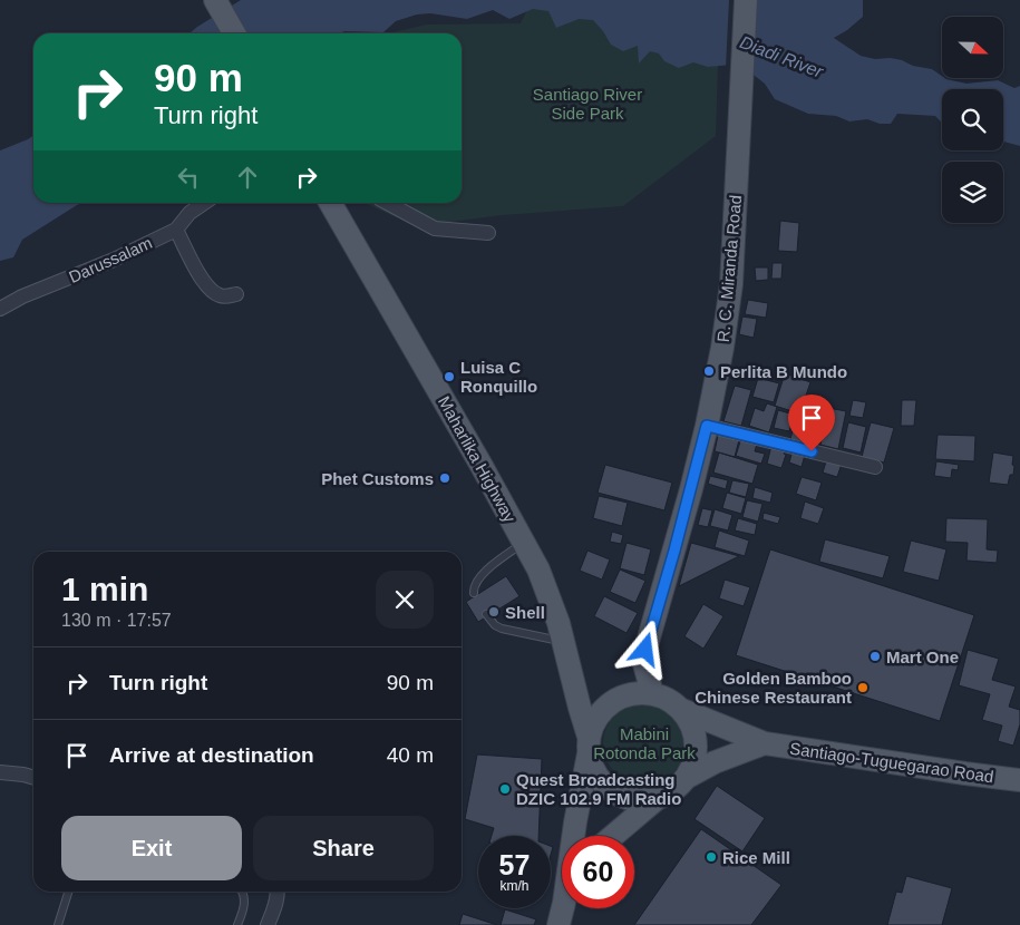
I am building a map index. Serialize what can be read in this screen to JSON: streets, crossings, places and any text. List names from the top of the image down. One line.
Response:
{"streets":{"main road":["R. C. Miranda Road","Maharlika Highway","Santiago-Tuguegarao Road"],"street":["Darussalam"]},"crossings":[["R. C. Miranda Road","Maharlika Highway"],["R. C. Miranda Road","Santiago-Tuguegarao Road"],["Maharlika Highway","Santiago-Tuguegarao Road"]],"water":["Diadi River"],"parks":["Santiago River Side Park","Mabini Rotonda Park"],"places":["Perlita B Mundo","Luisa C Ronquillo","Phet Customs","Shell","Mart One","Golden Bamboo Chinese Restaurant","Quest Broadcasting DZIC 102.9 FM Radio","Rice Mill"],"north":"right","page":{"turn":["90 m","Turn right"],"heading":["1 min","130 m · 17:57"],"list":[{"name":"Turn right","value":"90 m"},{"name":"Arrive at destination","value":"40 m"}],"buttons":["Exit","Share"],"speed":"57 km/h","limit":"60"}}
